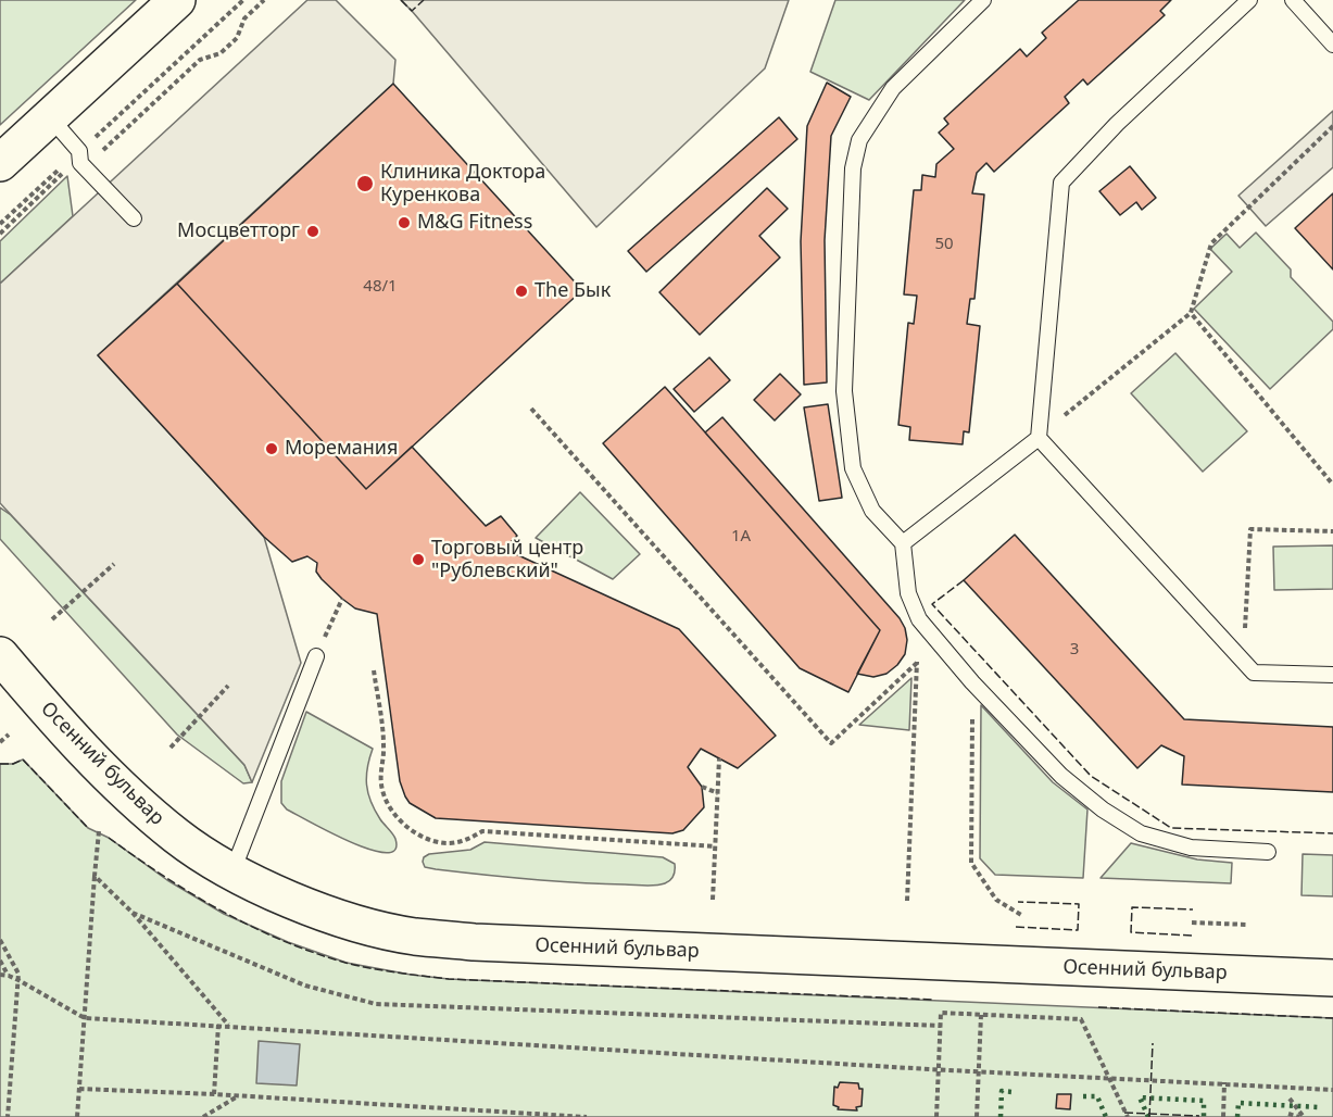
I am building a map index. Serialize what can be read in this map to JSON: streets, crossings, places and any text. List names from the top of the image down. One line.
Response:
{"streets":{"street":["Осенний бульвар"]},"places":["Клиника Доктора Куренкова","M&G Fitness","Мосцветторг","The Бык","Моремания","Торговый центр \"Рублевский\""],"house_numbers":["50","48/1","1А","3"]}
